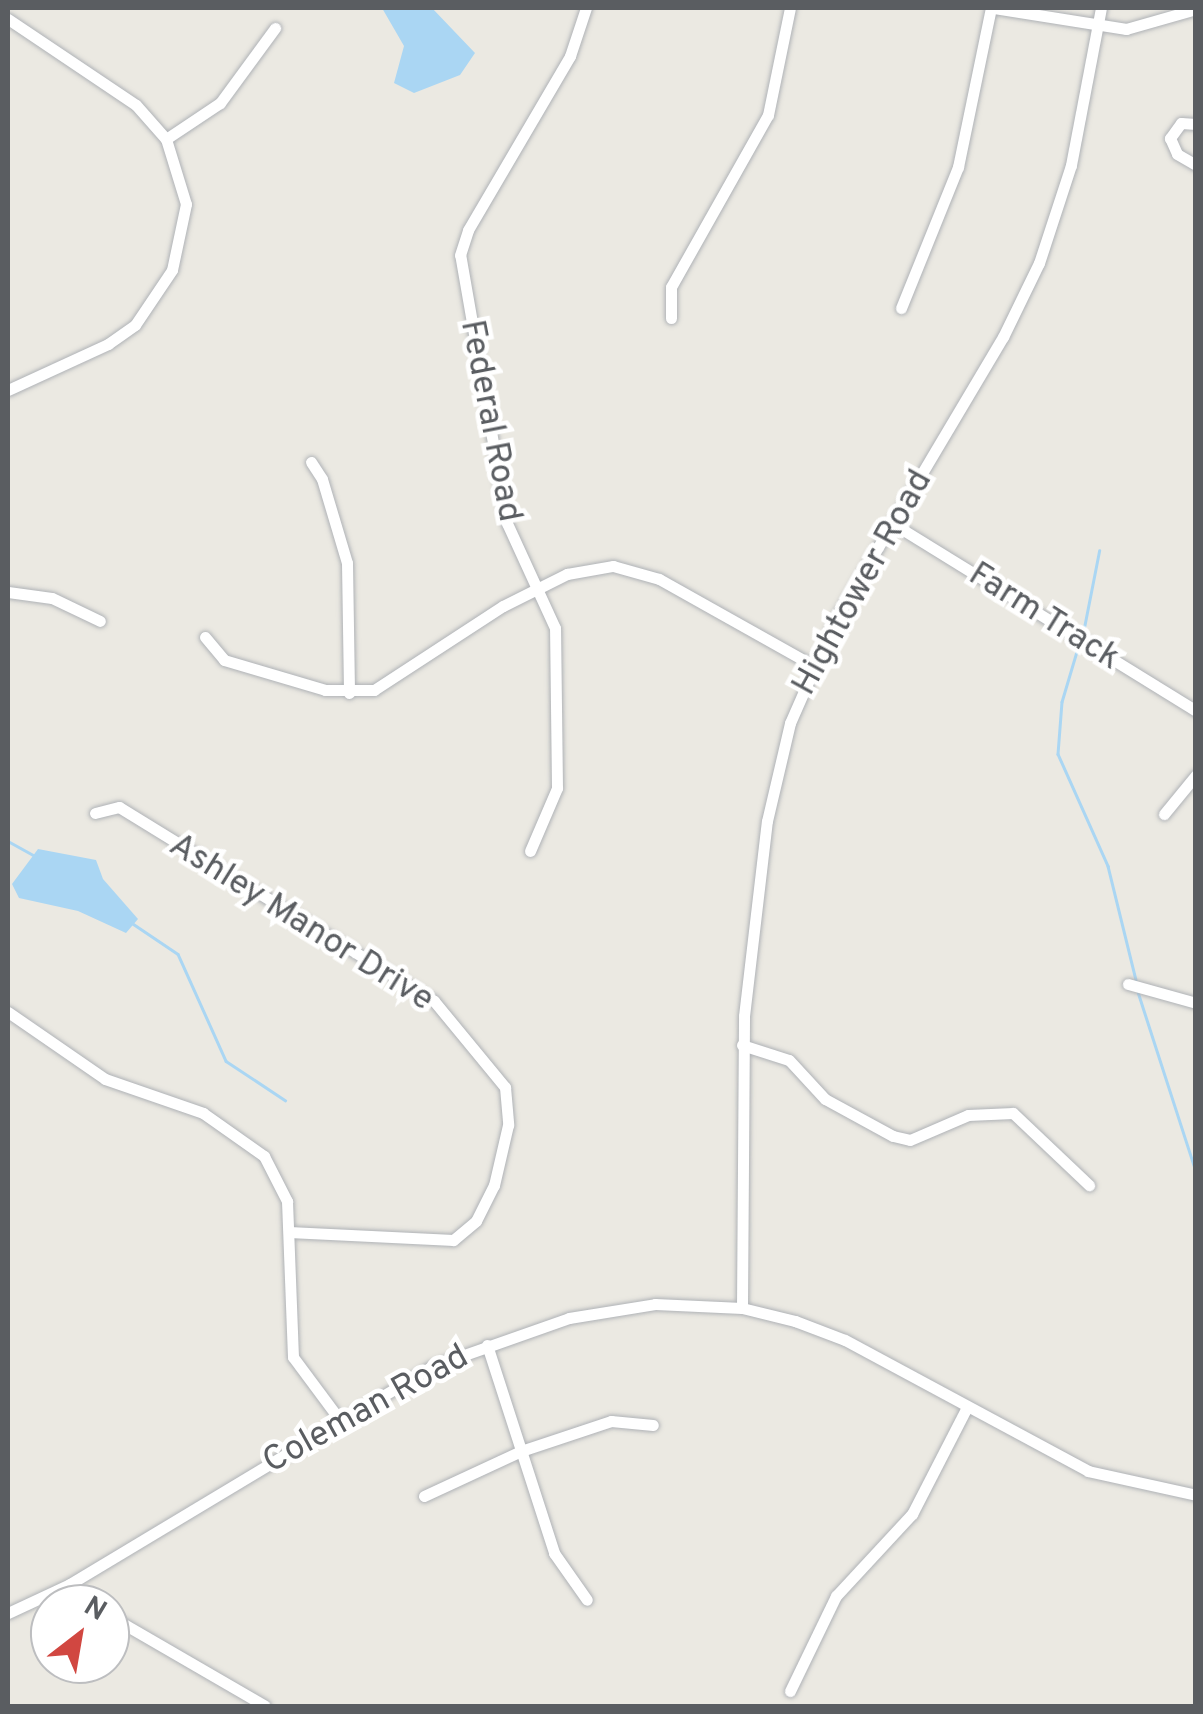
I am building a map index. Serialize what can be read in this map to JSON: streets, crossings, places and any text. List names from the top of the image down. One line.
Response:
{"streets":{"street":["Federal Road","Hightower Road","Farm Track","Ashley Manor Drive","Coleman Road"]},"crossings":[["Hightower Road","Farm Track"],["Hightower Road","Coleman Road"]],"north":"top right"}
